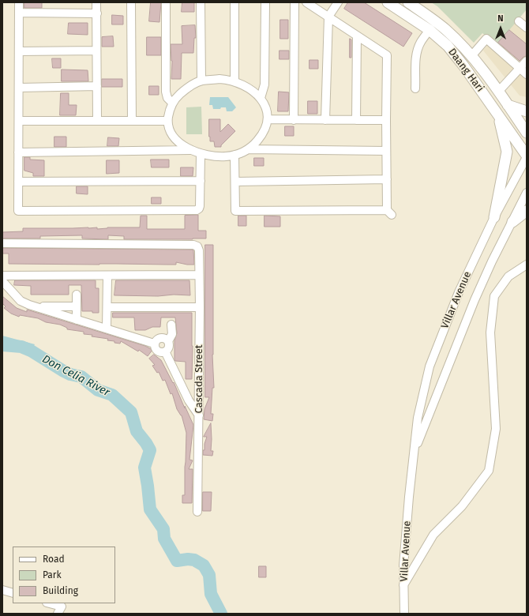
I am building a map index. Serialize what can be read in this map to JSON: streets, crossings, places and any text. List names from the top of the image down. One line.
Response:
{"streets":{"main road":["Daang Hari"],"street":["Villar Avenue","Cascada Street"]},"crossings":[["Daang Hari","Villar Avenue"]],"water":["Don Celia River"],"legend":["Road","Park","Building"],"north":"top"}
